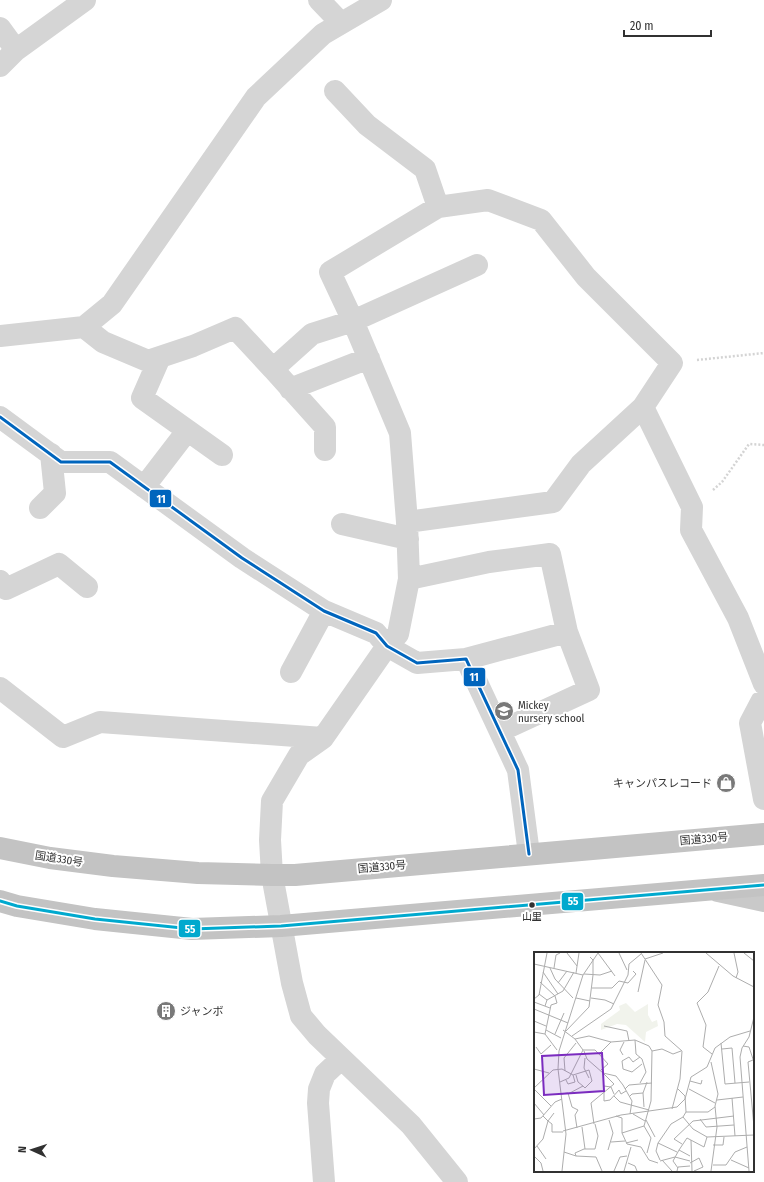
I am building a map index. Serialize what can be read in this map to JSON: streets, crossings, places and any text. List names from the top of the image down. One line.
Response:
{"streets":{"highway":["国道330号"]},"places":{"school or university":["Mickey nursery school"],"shop":["キャンパスレコード"],"other":["山里"],"building":["ジャンボ"]},"lines":["transit line 11","transit line 55"],"scale_bar":"20 m","north":"left"}
